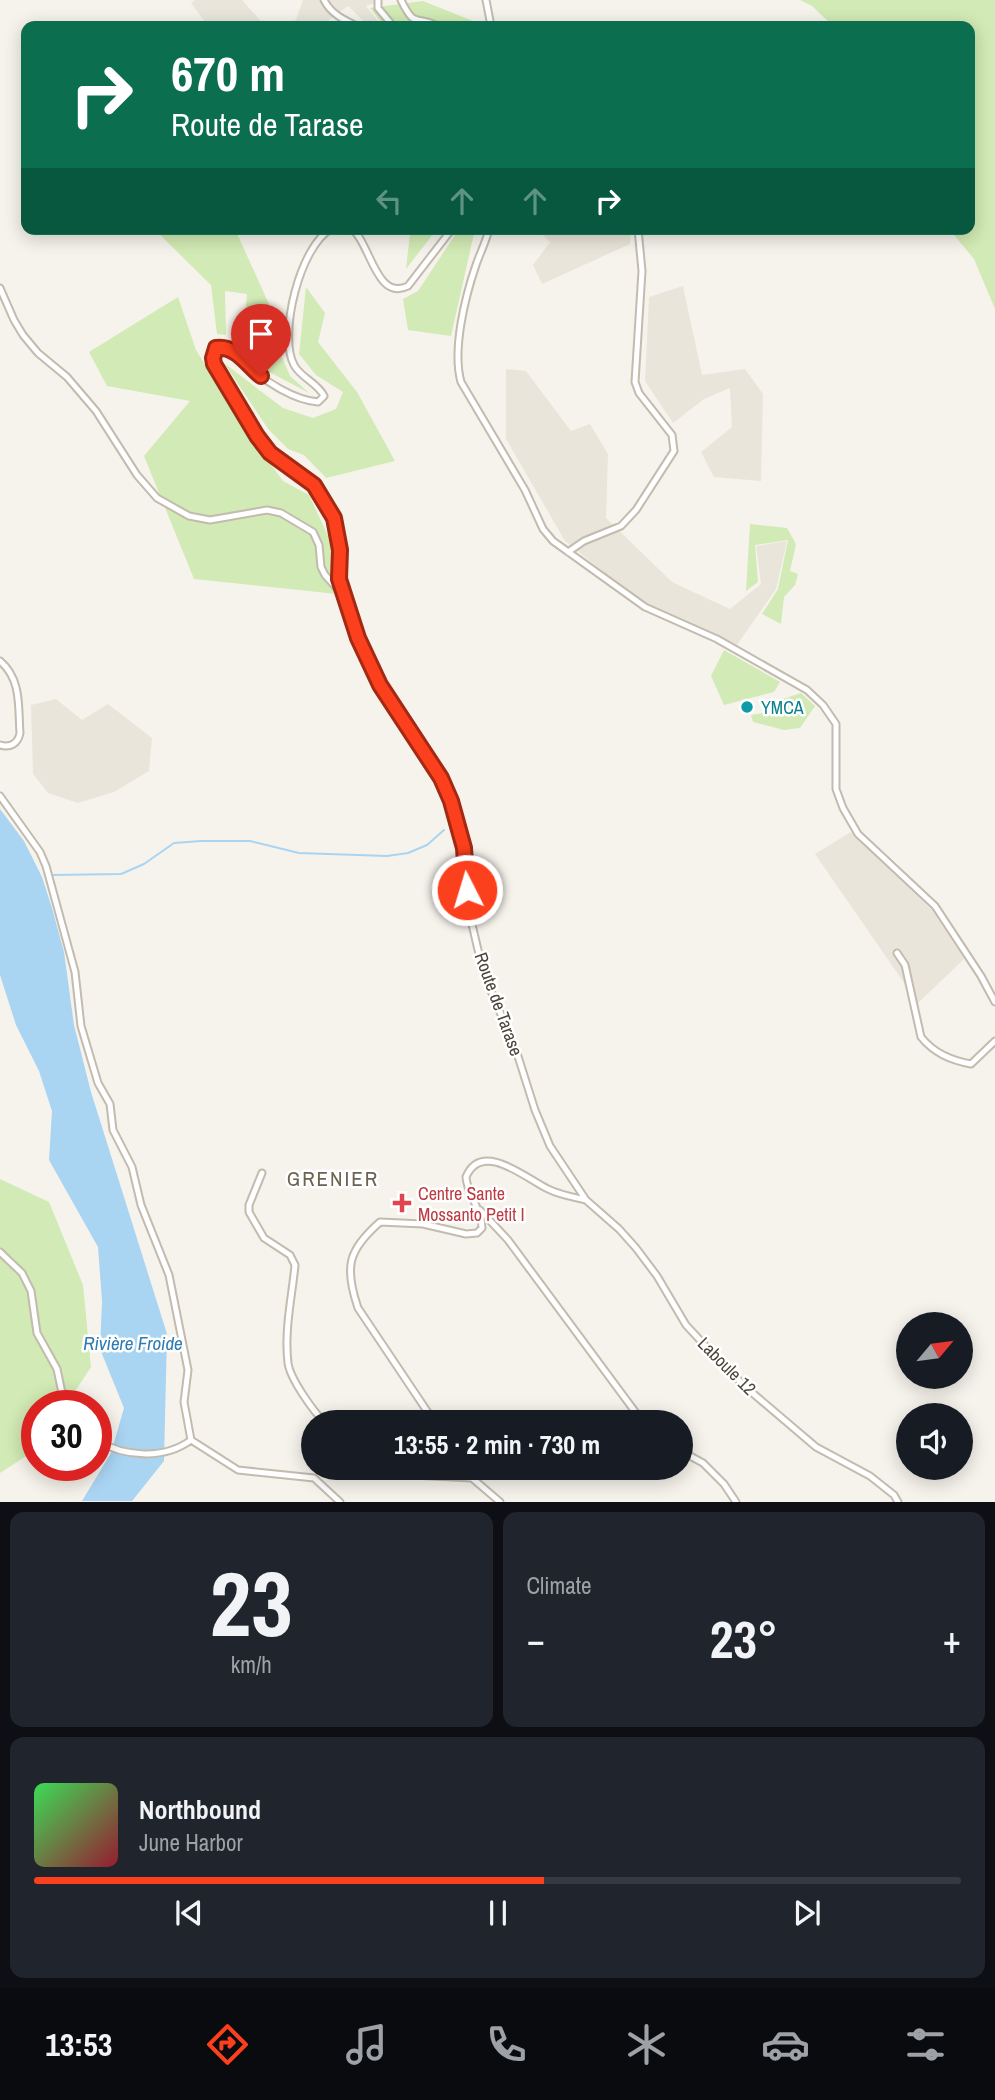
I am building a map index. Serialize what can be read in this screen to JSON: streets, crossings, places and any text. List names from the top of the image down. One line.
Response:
{"streets":{"street":["Route de Tarase","Laboule 12"]},"crossings":[["Route de Tarase","Laboule 12"]],"districts":["GRENIER"],"water":["Rivière Froide"],"places":{"other":["YMCA"],"health":["Centre Sante Mossanto Petit I"]},"north":"top right","page":{"turn":["670 m","Route de Tarase"],"limit":"30","trip":"13:55 · 2 min · 730 m","tile":[["23","km/h"],"Climate"],"heat":["−","23°","+"],"song":["Northbound","June Harbor"],"tabs":"13:53"}}
